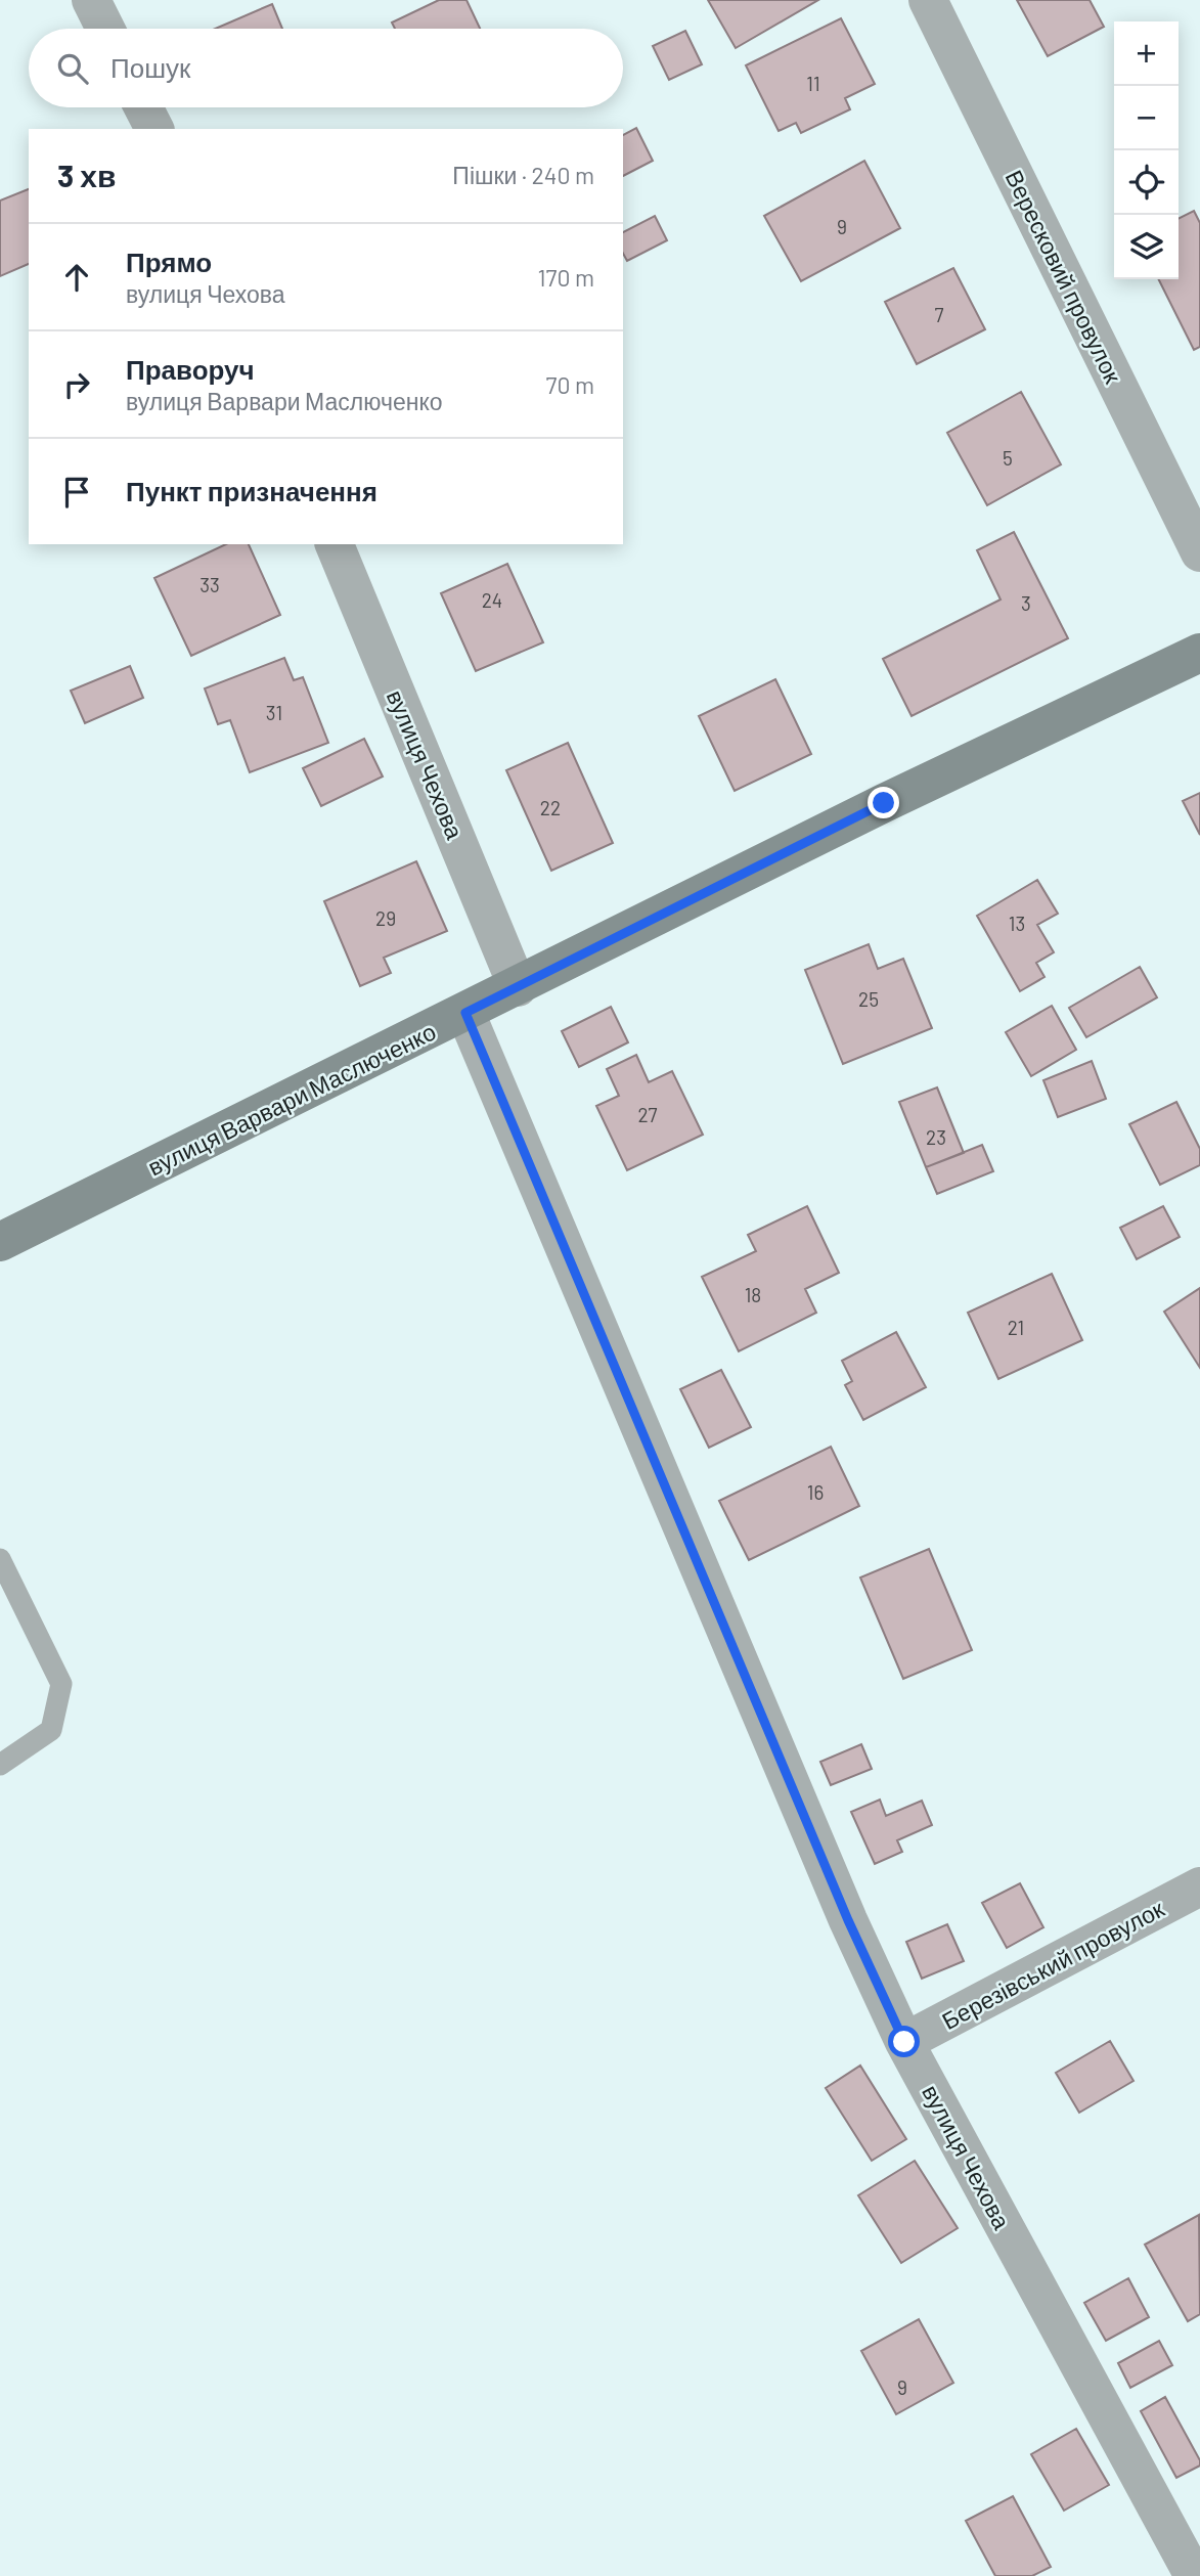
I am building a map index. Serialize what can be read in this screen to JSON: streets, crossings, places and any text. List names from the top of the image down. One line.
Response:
{"streets":{"street":["Вересковий провулок","вулиця Чехова","вулиця Варвари Маслюченко","Березівський провулок"]},"crossings":[["вулиця Чехова","вулиця Варвари Маслюченко"],["вулиця Чехова","Березівський провулок"]],"house_numbers":["11","9","7","5","33","24","3","31","22","29","13","25","27","23","18","21","16","9"],"page":{"map_buttons":["+","−"],"search":"Пошук","heading":["3 хв","Пішки · 240 m"],"list":[["Прямо","вулиця Чехова","170 m"],["Праворуч","вулиця Варвари Маслюченко","70 m"],"Пункт призначення"]}}
